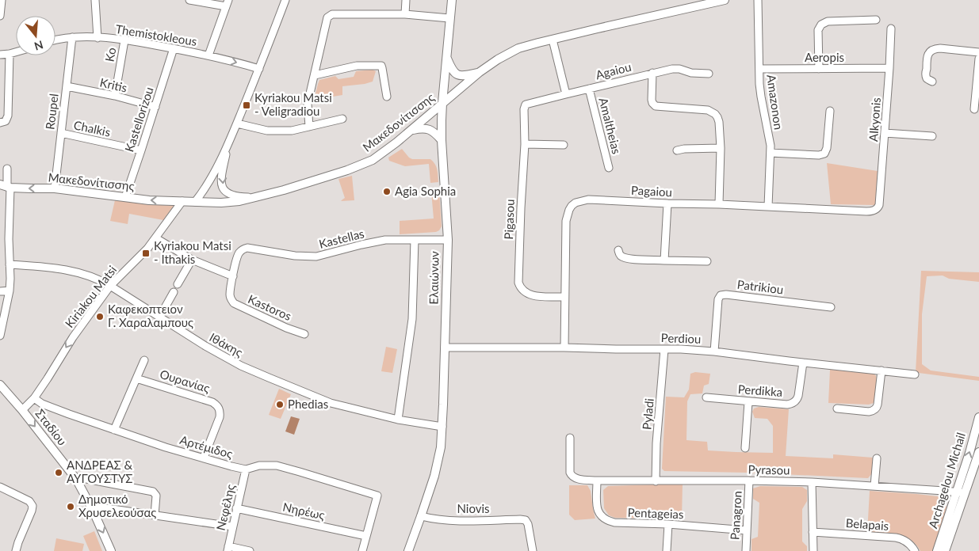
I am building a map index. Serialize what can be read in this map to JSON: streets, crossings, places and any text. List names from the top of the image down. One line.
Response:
{"streets":{"main road":["Μακεδονίτισσης","Ελαιώνων","Σταδίου","Archagelou Michail"],"street":["Themistokleous","Ko","Aeropis","Agaiou","Kritis","Amazonon","Roupel","Kastellorizou","Alkyonis","Amaltheias","Chalkis","Pagaiou","Pigasou","Kastellas","Patrikiou","Kiriakou Matsi","Kastoros","Perdiou","Ιθάκης","Ουρανίας","Perdikka","Pyladi","Αρτέμιδος","Pyrasou","Νεφέλης","Niovis","Νηρέως","Pentageias","Panagron","Belapais"]},"crossings":[["Themistokleous","Ko"],["Themistokleous","Roupel"],["Themistokleous","Kastellorizou"],["Ko","Kritis"],["Aeropis","Amazonon"],["Aeropis","Alkyonis"],["Agaiou","Amaltheias"],["Agaiou","Pigasou"],["Kritis","Roupel"],["Kritis","Kastellorizou"],["Amazonon","Pagaiou"],["Roupel","Μακεδονίτισσης"],["Roupel","Chalkis"],["Kastellorizou","Μακεδονίτισσης"],["Kastellorizou","Chalkis"],["Alkyonis","Pagaiou"],["Μακεδονίτισσης","Ελαιώνων"],["Μακεδονίτισσης","Kiriakou Matsi"],["Pagaiou","Pigasou"],["Pagaiou","Perdiou"],["Kastellas","Ελαιώνων"],["Kastellas","Kastoros"],["Ελαιώνων","Perdiou"],["Ελαιώνων","Ιθάκης"],["Ελαιώνων","Niovis"],["Patrikiou","Perdiou"],["Kiriakou Matsi","Ιθάκης"],["Kiriakou Matsi","Σταδίου"],["Kiriakou Matsi","Αρτέμιδος"],["Perdiou","Perdikka"],["Perdiou","Pyladi"],["Ουρανίας","Αρτέμιδος"],["Pyladi","Pyrasou"],["Αρτέμιδος","Νεφέλης"],["Αρτέμιδος","Νηρέως"],["Pyrasou","Archagelou Michail"],["Pyrasou","Pentageias"],["Pyrasou","Panagron"],["Νεφέλης","Νηρέως"],["Pentageias","Panagron"]],"one_way":["Kiriakou Matsi","Σταδίου"],"places":{"transit":["Kyriakou Matsi - Veligradiou","Kyriakou Matsi - Ithakis"],"other":["Agia Sophia","Καφεκοπτειον Γ. Χαραλαμπους","Phedias","ΑΝΔΡΕΑΣ & ΑΥΓΟΥΣΤΥΣ","Δημοτικό Χρυσελεούσας"]},"north":"bottom"}
